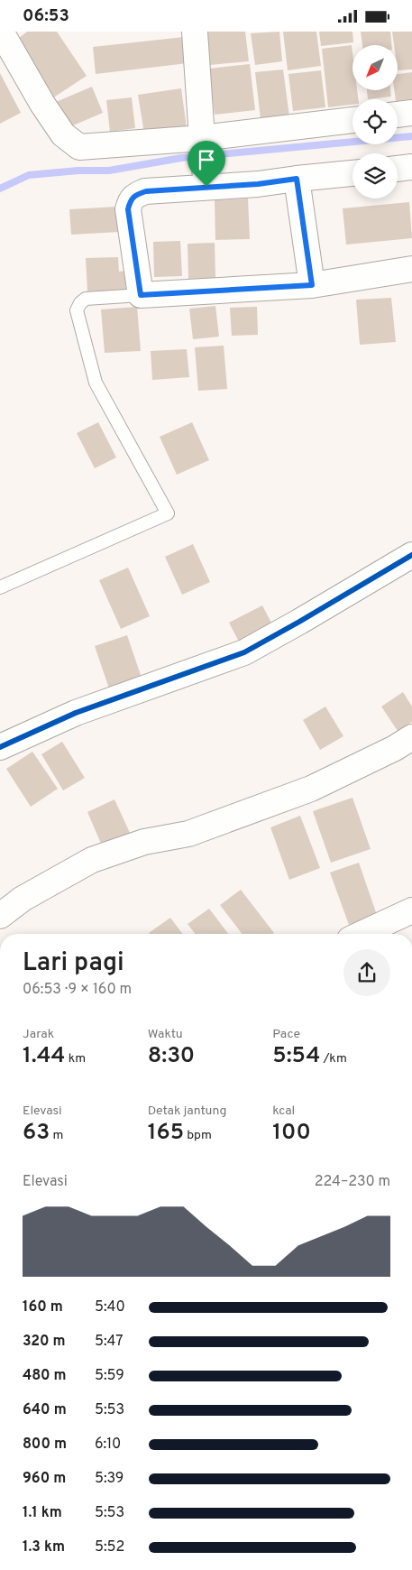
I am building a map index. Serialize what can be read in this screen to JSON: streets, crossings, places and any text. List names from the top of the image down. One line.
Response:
{"north":"bottom left","page":{"status":"06:53","heading":["Lari pagi","06:53 · 9 × 160 m"],"stats":[["Jarak","1.44 km"],["Waktu","8:30"],["Pace","5:54 /km"],["Elevasi","63 m"],["Detak jantung","165 bpm"],["kcal","100"]],"chart":["Elevasi","224–230 m"],"list":[{"name":"160 m","note":"5:40"},{"name":"320 m","note":"5:47"},{"name":"480 m","note":"5:59"},{"name":"640 m","note":"5:53"},{"name":"800 m","note":"6:10"},{"name":"960 m","note":"5:39"},{"name":"1.1 km","note":"5:53"},{"name":"1.3 km","note":"5:52"}]}}
